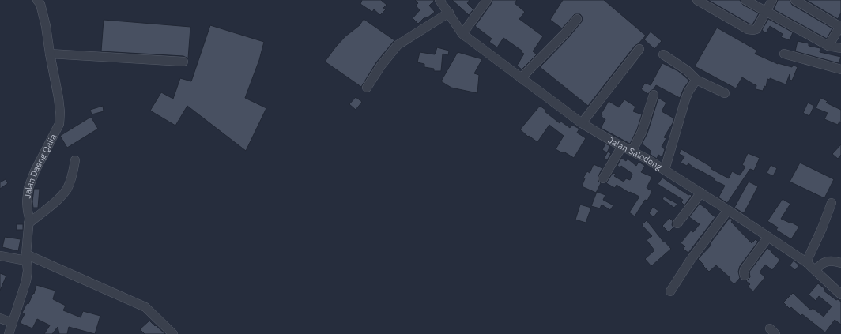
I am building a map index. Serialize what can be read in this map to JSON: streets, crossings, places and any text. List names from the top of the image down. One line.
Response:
{"streets":{"street":["Jalan Salodong","Jalan Daeng Qalia"]}}
